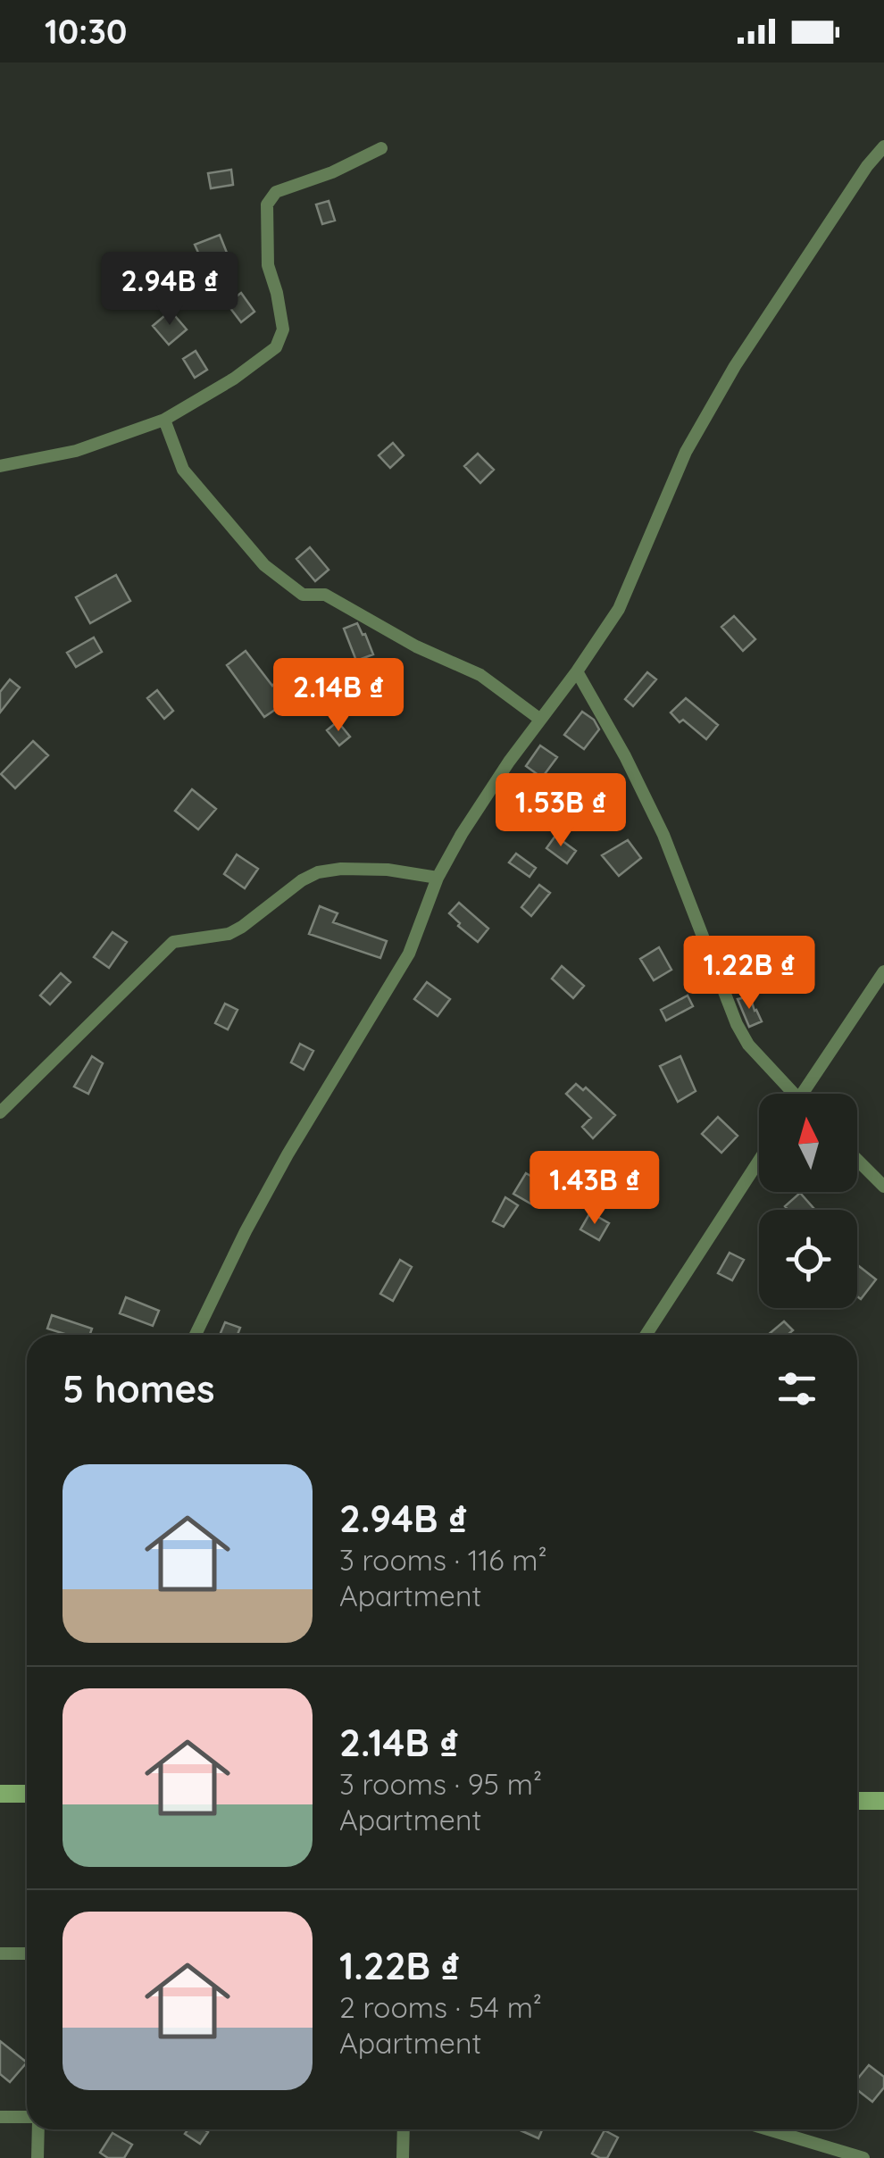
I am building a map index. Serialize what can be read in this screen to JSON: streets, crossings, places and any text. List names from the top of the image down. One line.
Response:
{"north":"top","page":{"status":"10:30","price":["2.94B ₫","2.14B ₫","1.53B ₫","1.22B ₫","1.43B ₫"],"heading":"5 homes","list":[{"name":"2.94B ₫","note":"3 rooms · 116 m² · Apartment"},{"name":"2.14B ₫","note":"3 rooms · 95 m² · Apartment"},{"name":"1.22B ₫","note":"2 rooms · 54 m² · Apartment"}]}}
